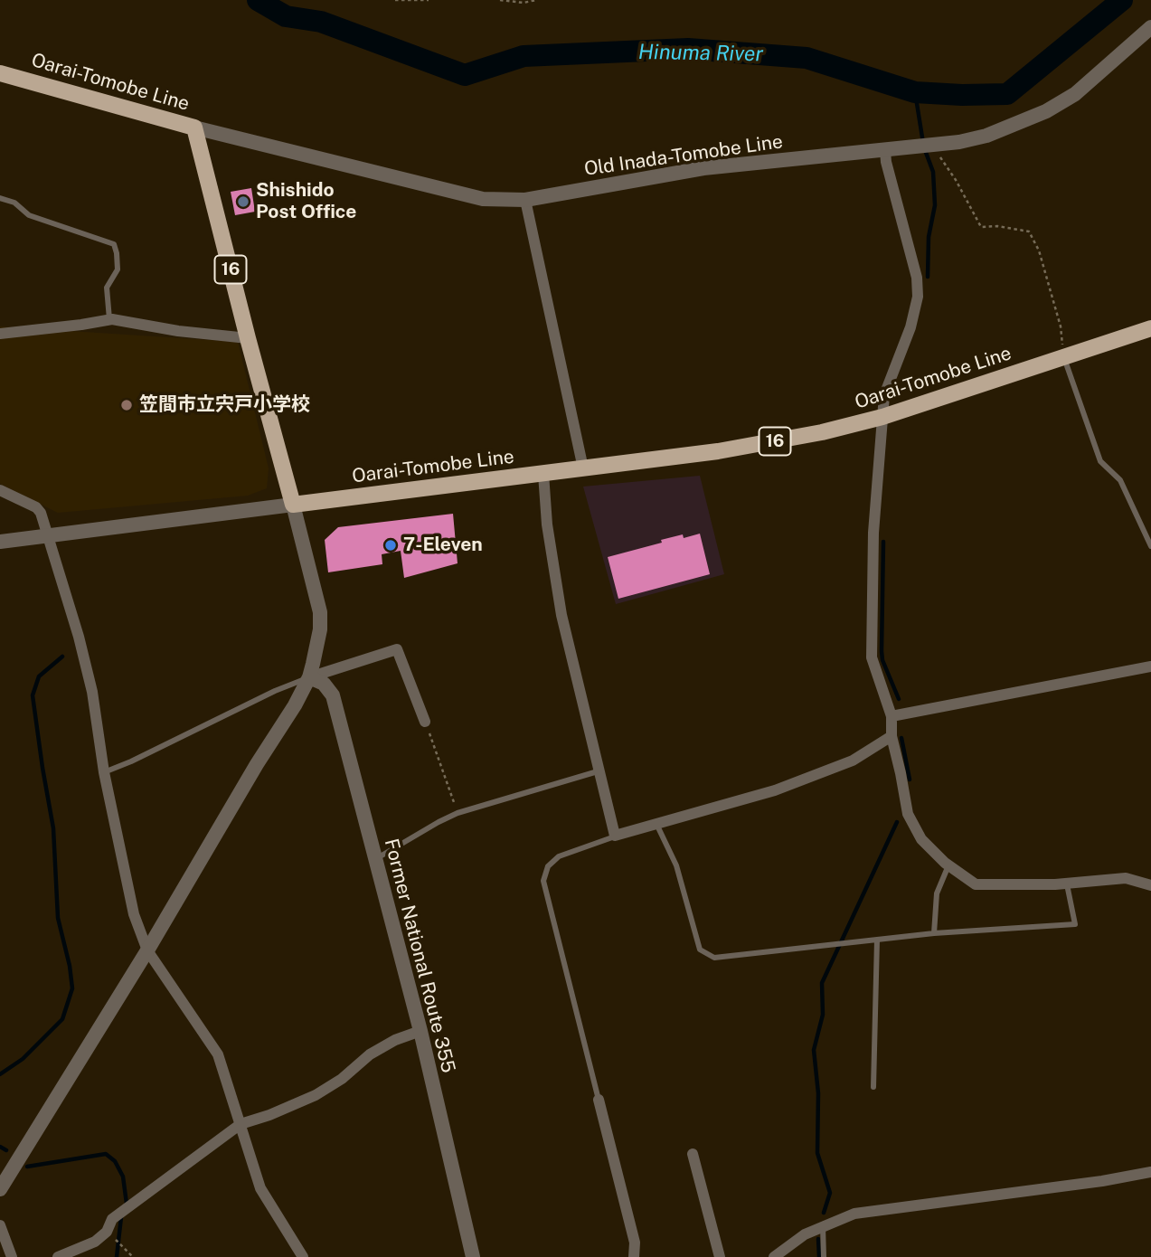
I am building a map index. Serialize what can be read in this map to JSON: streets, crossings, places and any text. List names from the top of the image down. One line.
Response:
{"streets":{"main road":["Oarai-Tomobe Line","16"],"street":["Old Inada-Tomobe Line","Former National Route 355"]},"crossings":[["Oarai-Tomobe Line","Old Inada-Tomobe Line"]],"water":["Hinuma River"],"places":["Shishido Post Office","笠間市立宍戸小学校","7-Eleven"]}
